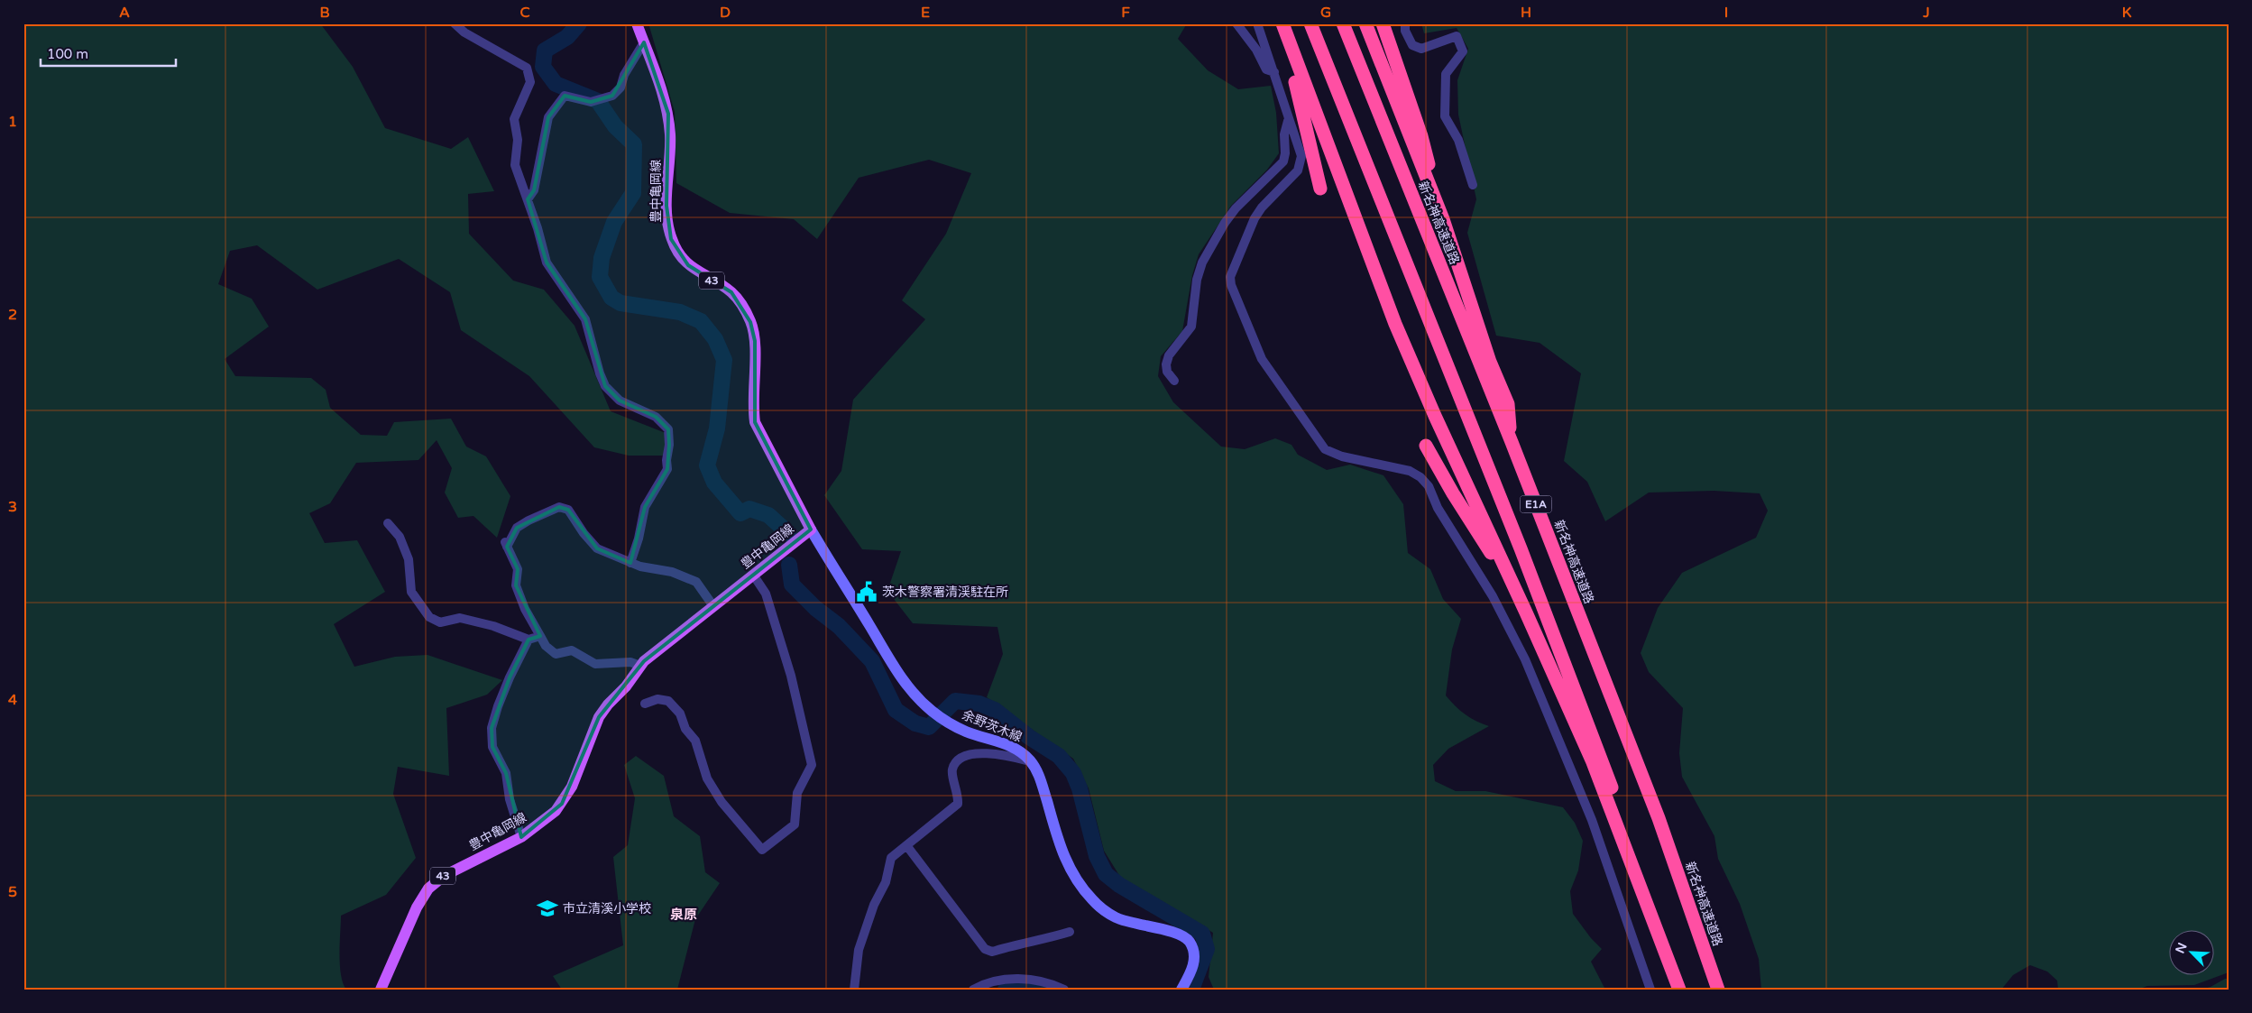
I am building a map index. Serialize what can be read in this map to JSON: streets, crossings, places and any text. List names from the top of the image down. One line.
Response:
{"streets":{"highway":["新名神高速道路","E1A"],"main road":["豊中亀岡線","43","余野茨木線"]},"crossings":[["豊中亀岡線","余野茨木線"]],"districts":["泉原"],"places":{"public building":["茨木警察署清渓駐在所"],"school or university":["市立清溪小学校"]},"scale_bar":"100 m","north":"top left","grid":{"columns":["A","B","C","D","E","F","G","H","I","J","K"],"rows":["1","2","3","4","5"]}}
